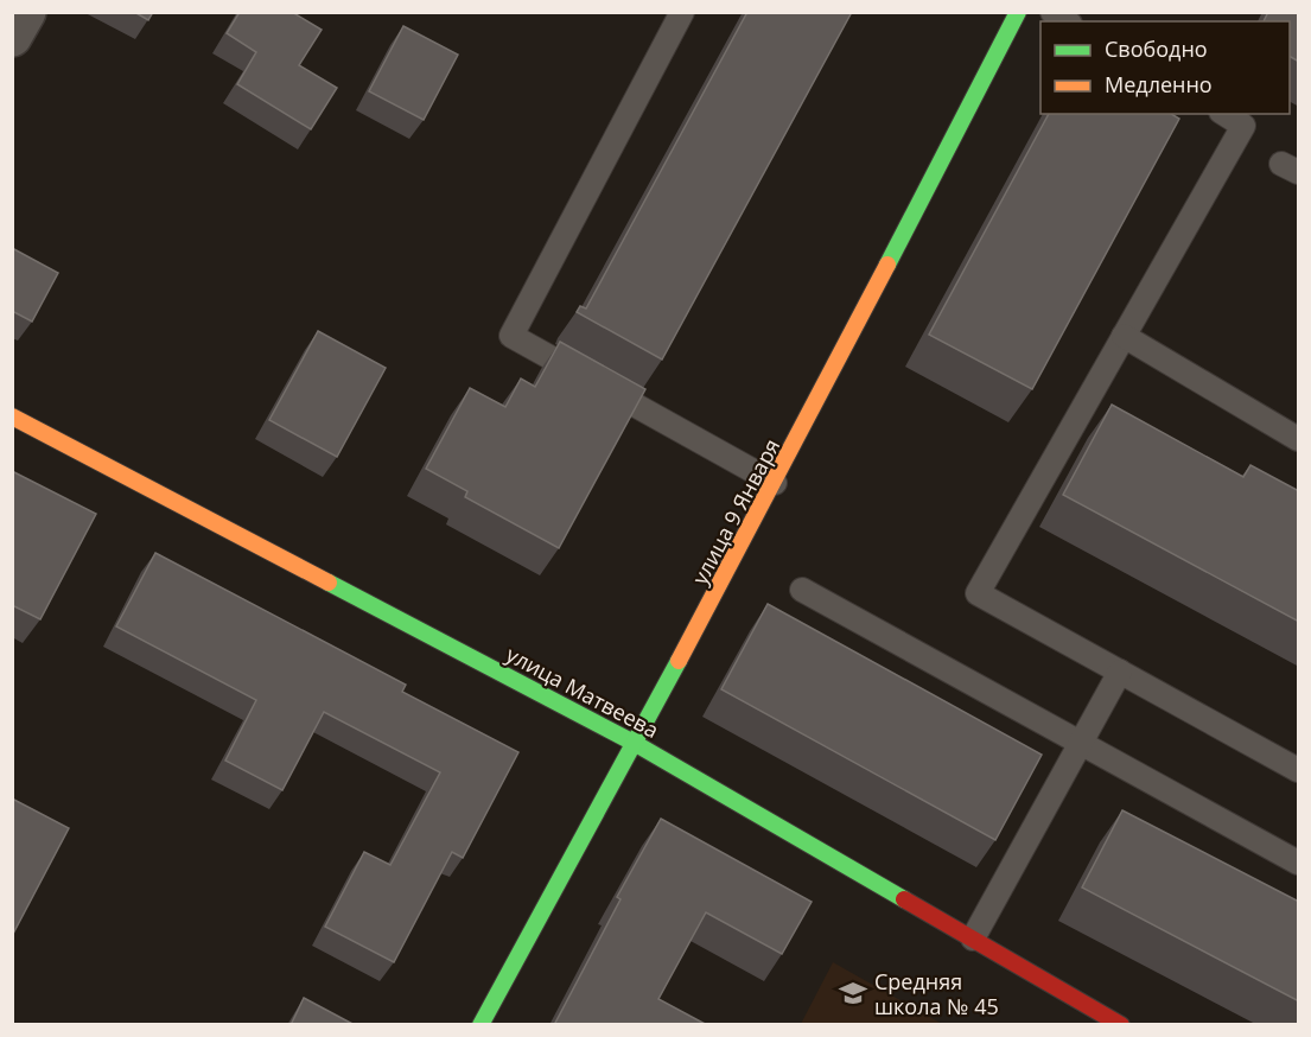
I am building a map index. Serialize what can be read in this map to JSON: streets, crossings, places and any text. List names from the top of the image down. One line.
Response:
{"streets":{"street":["улица 9 Января","улица Матвеева"]},"crossings":[["улица 9 Января","улица Матвеева"]],"places":{"school or university":["Средняя школа № 45"]},"legend":["Свободно","Медленно"]}
